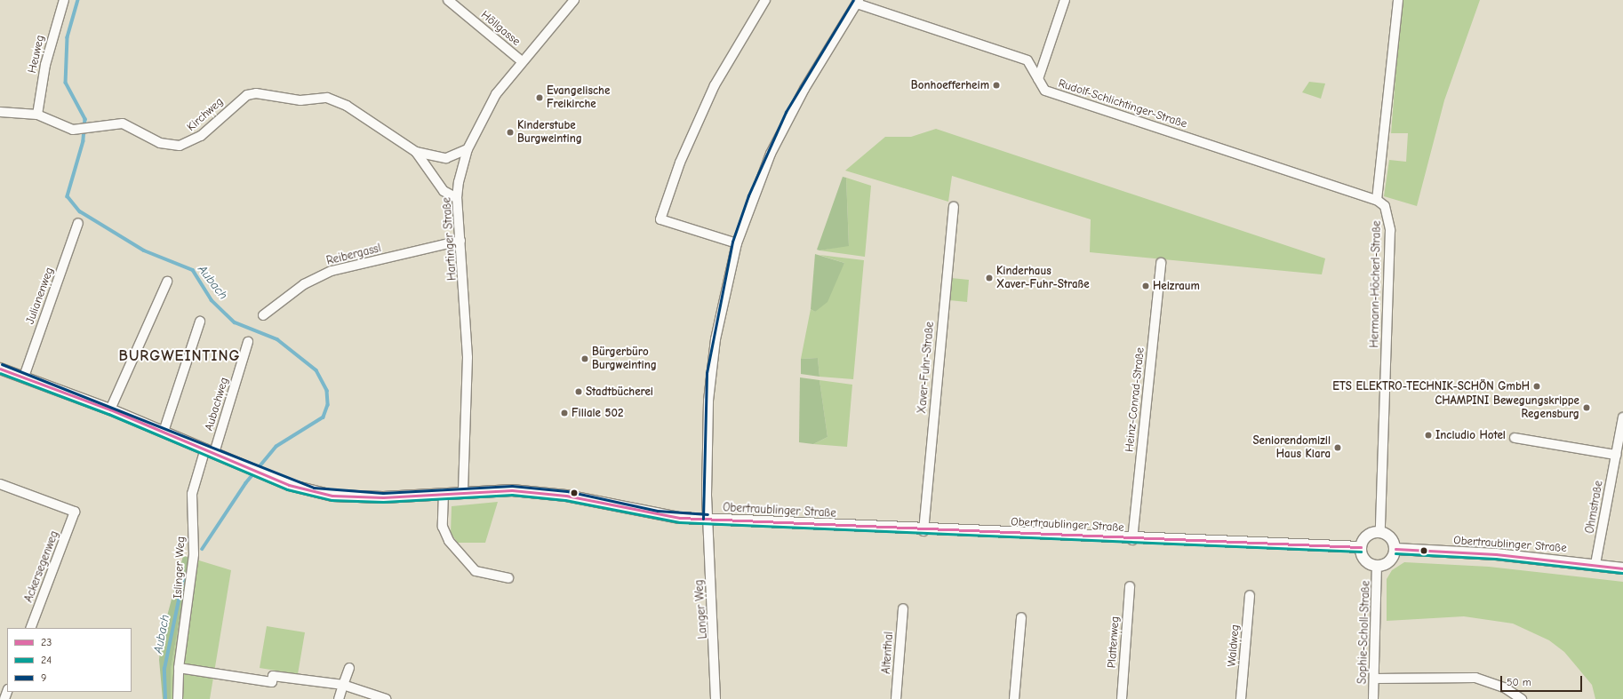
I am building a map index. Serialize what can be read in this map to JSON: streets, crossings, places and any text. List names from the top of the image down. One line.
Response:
{"streets":{"street":["Höllgasse","Heuweg","Rudolf-Schlichtinger-Straße","Kirchweg","Hartinger Straße","Reibergassl","Hermann-Höcherl-Straße","Julianenweg","Xaver-Fuhr-Straße","Heinz-Conrad-Straße","Aubachweg","Ohmstraße","Obertraublinger Straße","Ackersegenweg","Islinger Weg","Langer Weg","Sophie-Scholl-Straße","Plattenweg","Waldweg","Altenthal"]},"crossings":[["Höllgasse","Hartinger Straße"],["Heuweg","Kirchweg"],["Rudolf-Schlichtinger-Straße","Hermann-Höcherl-Straße"],["Rudolf-Schlichtinger-Straße","Langer Weg"],["Kirchweg","Hartinger Straße"],["Hartinger Straße","Reibergassl"],["Hartinger Straße","Obertraublinger Straße"],["Hermann-Höcherl-Straße","Obertraublinger Straße"],["Hermann-Höcherl-Straße","Sophie-Scholl-Straße"],["Julianenweg","Obertraublinger Straße"],["Xaver-Fuhr-Straße","Obertraublinger Straße"],["Heinz-Conrad-Straße","Obertraublinger Straße"],["Aubachweg","Obertraublinger Straße"],["Aubachweg","Islinger Weg"],["Ohmstraße","Obertraublinger Straße"],["Obertraublinger Straße","Islinger Weg"],["Obertraublinger Straße","Langer Weg"],["Obertraublinger Straße","Sophie-Scholl-Straße"]],"districts":["BURGWEINTING"],"water":["Aubach"],"places":["Bonhoefferheim","Evangelische Freikirche","Kinderstube Burgweinting","Kinderhaus Xaver-Fuhr-Straße","Heizraum","Bürgerbüro Burgweinting","ETS ELEKTRO-TECHNIK-SCHÖN GmbH","Stadtbücherei","CHAMPINI Bewegungskrippe Regensburg","Filiale 502","Includio Hotel","Seniorendomizil Haus Klara"],"lines":["transit line 9","transit line 23","transit line 24"],"legend":["23","24","9"],"scale_bar":"50 m"}
